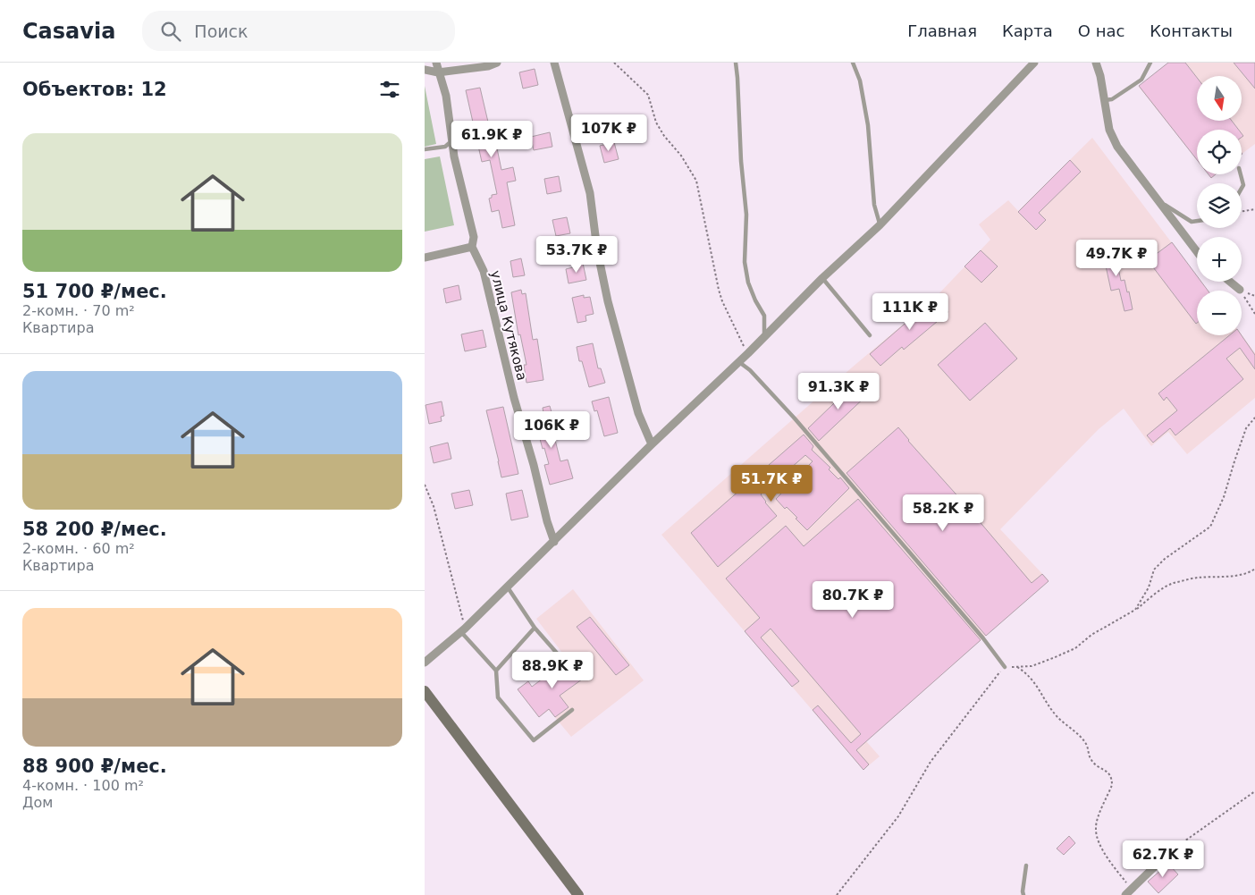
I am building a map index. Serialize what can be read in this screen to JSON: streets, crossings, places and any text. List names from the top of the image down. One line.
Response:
{"streets":{"street":["улица Кутякова"]},"north":"bottom","page":{"header":"Casavia","search":"Поиск","nav":["Главная","Карта","О нас","Контакты"],"heading":"Объектов: 12","map_buttons":["+","−"],"price":["107K ₽","61.9K ₽","53.7K ₽","49.7K ₽","111K ₽","91.3K ₽","106K ₽","51.7K ₽","58.2K ₽","80.7K ₽","88.9K ₽","62.7K ₽"],"list":[{"name":"51 700 ₽/мес.","note":"2-комн. · 70 m² · Квартира"},{"name":"58 200 ₽/мес.","note":"2-комн. · 60 m² · Квартира"},{"name":"88 900 ₽/мес.","note":"4-комн. · 100 m² · Дом"}]}}
